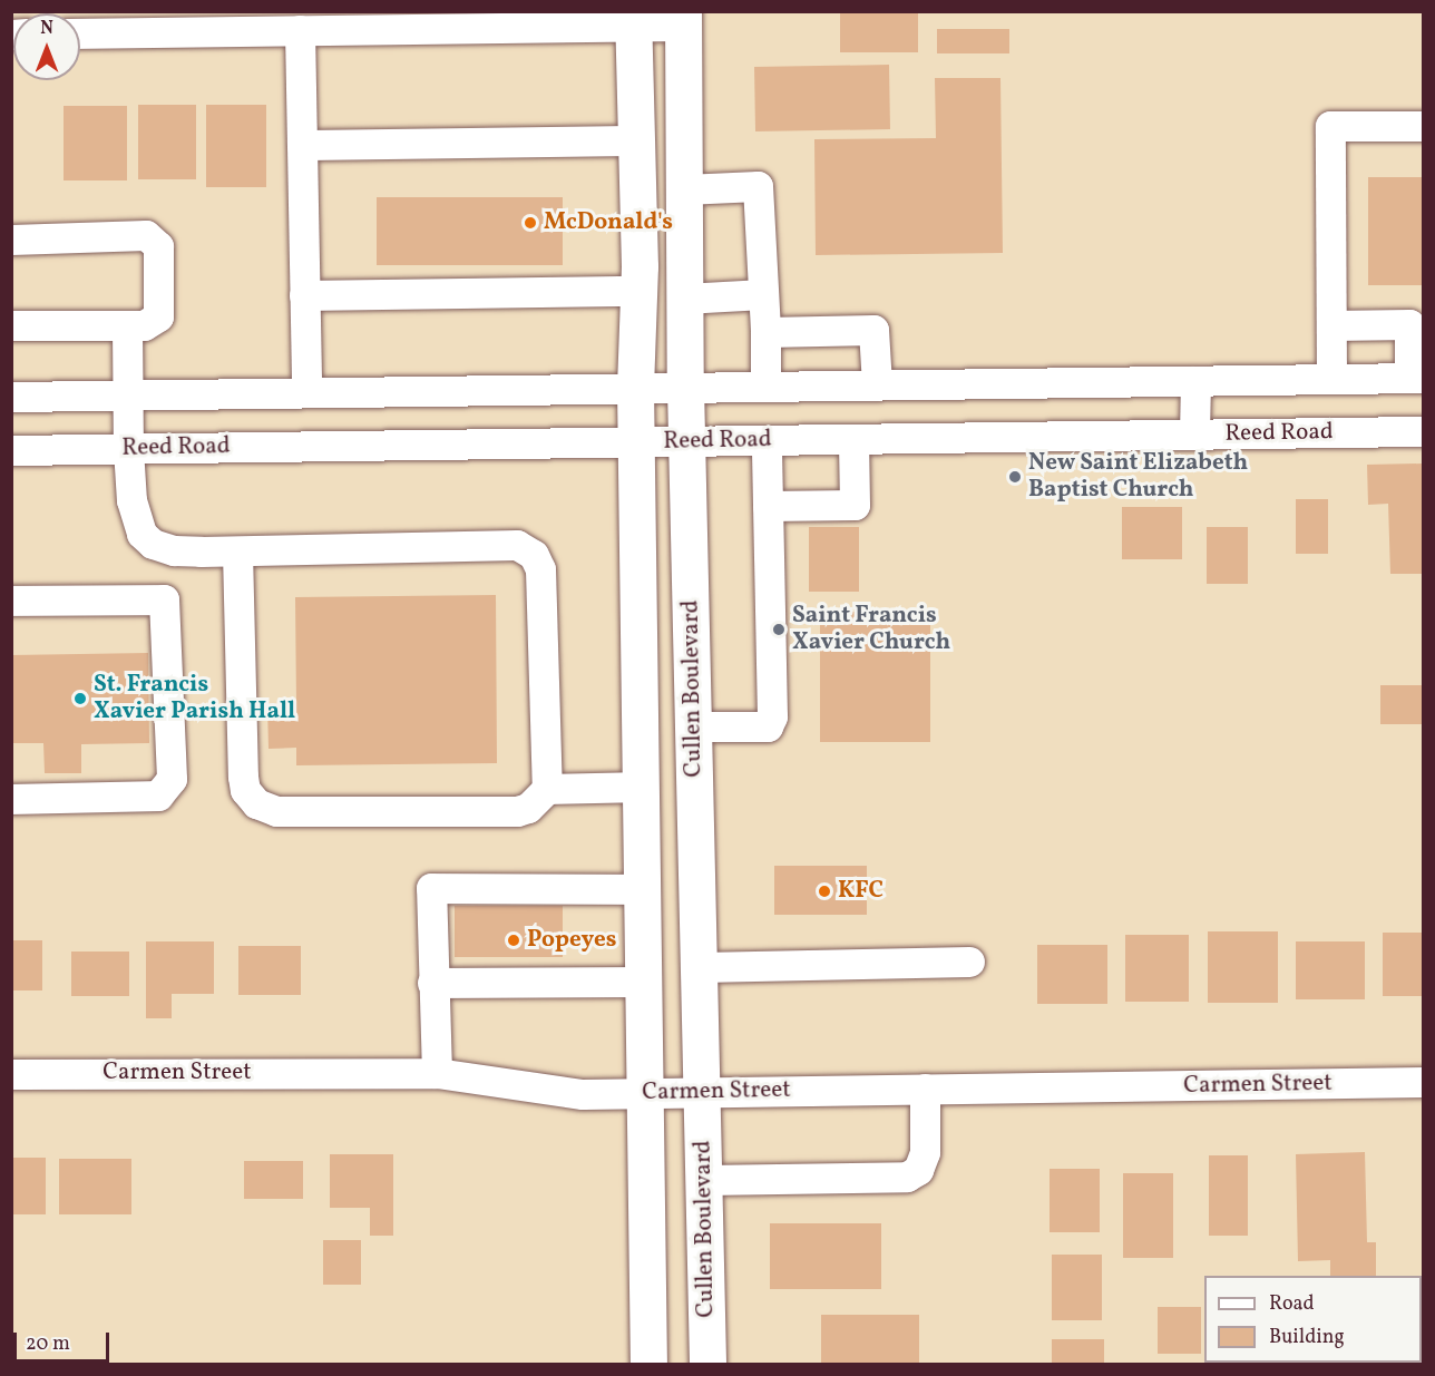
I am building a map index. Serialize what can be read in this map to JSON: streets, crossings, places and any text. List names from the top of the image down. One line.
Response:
{"streets":{"main road":["Cullen Boulevard"],"street":["Reed Road","Carmen Street"]},"crossings":[["Reed Road","Cullen Boulevard"],["Cullen Boulevard","Carmen Street"]],"places":["McDonald's","New Saint Elizabeth Baptist Church","Saint Francis Xavier Church","St. Francis Xavier Parish Hall","KFC","Popeyes"],"legend":["Road","Building"],"scale_bar":"20 m","north":"top"}
